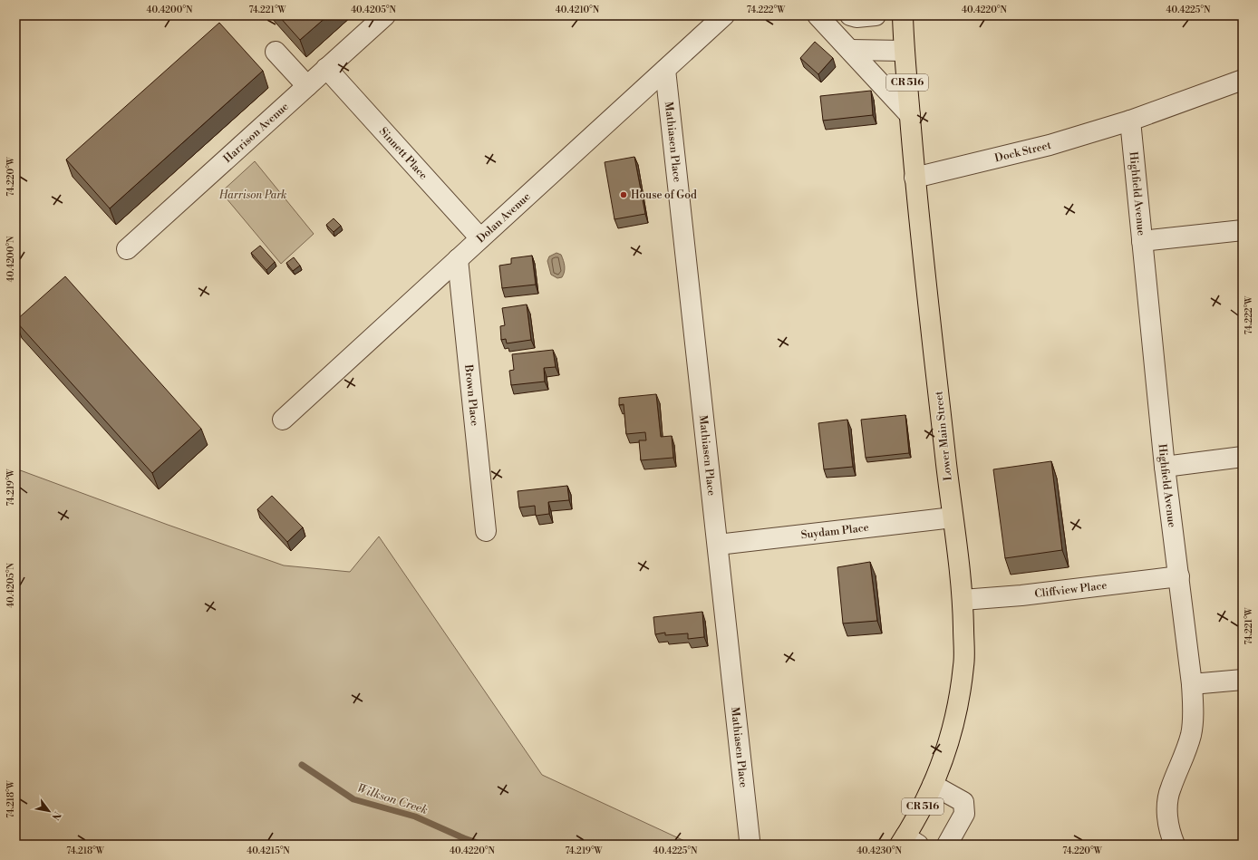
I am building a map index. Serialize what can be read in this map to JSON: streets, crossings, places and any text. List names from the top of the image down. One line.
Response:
{"streets":{"main road":["CR 516","Lower Main Street"],"street":["Harrison Avenue","Mathiasen Place","Dock Street","Sinnett Place","Highfield Avenue","Dolan Avenue","Brown Place","Suydam Place","Cliffview Place"]},"crossings":[["Harrison Avenue","Sinnett Place"],["Mathiasen Place","Dolan Avenue"],["Mathiasen Place","Suydam Place"],["Dock Street","Highfield Avenue"],["Dock Street","Lower Main Street"],["Sinnett Place","Dolan Avenue"],["Highfield Avenue","Cliffview Place"],["Dolan Avenue","Brown Place"],["Lower Main Street","Suydam Place"],["Lower Main Street","Cliffview Place"]],"water":["Wilkson Creek"],"parks":["Harrison Park"],"places":["House of God"],"north":"bottom right","coordinates":["40.4200°N","74.221°W","40.4205°N","40.4210°N","74.222°W","40.4220°N","40.4225°N","74.220°W","74.219°W","74.218°W","40.4215°N","40.4230°N"]}
